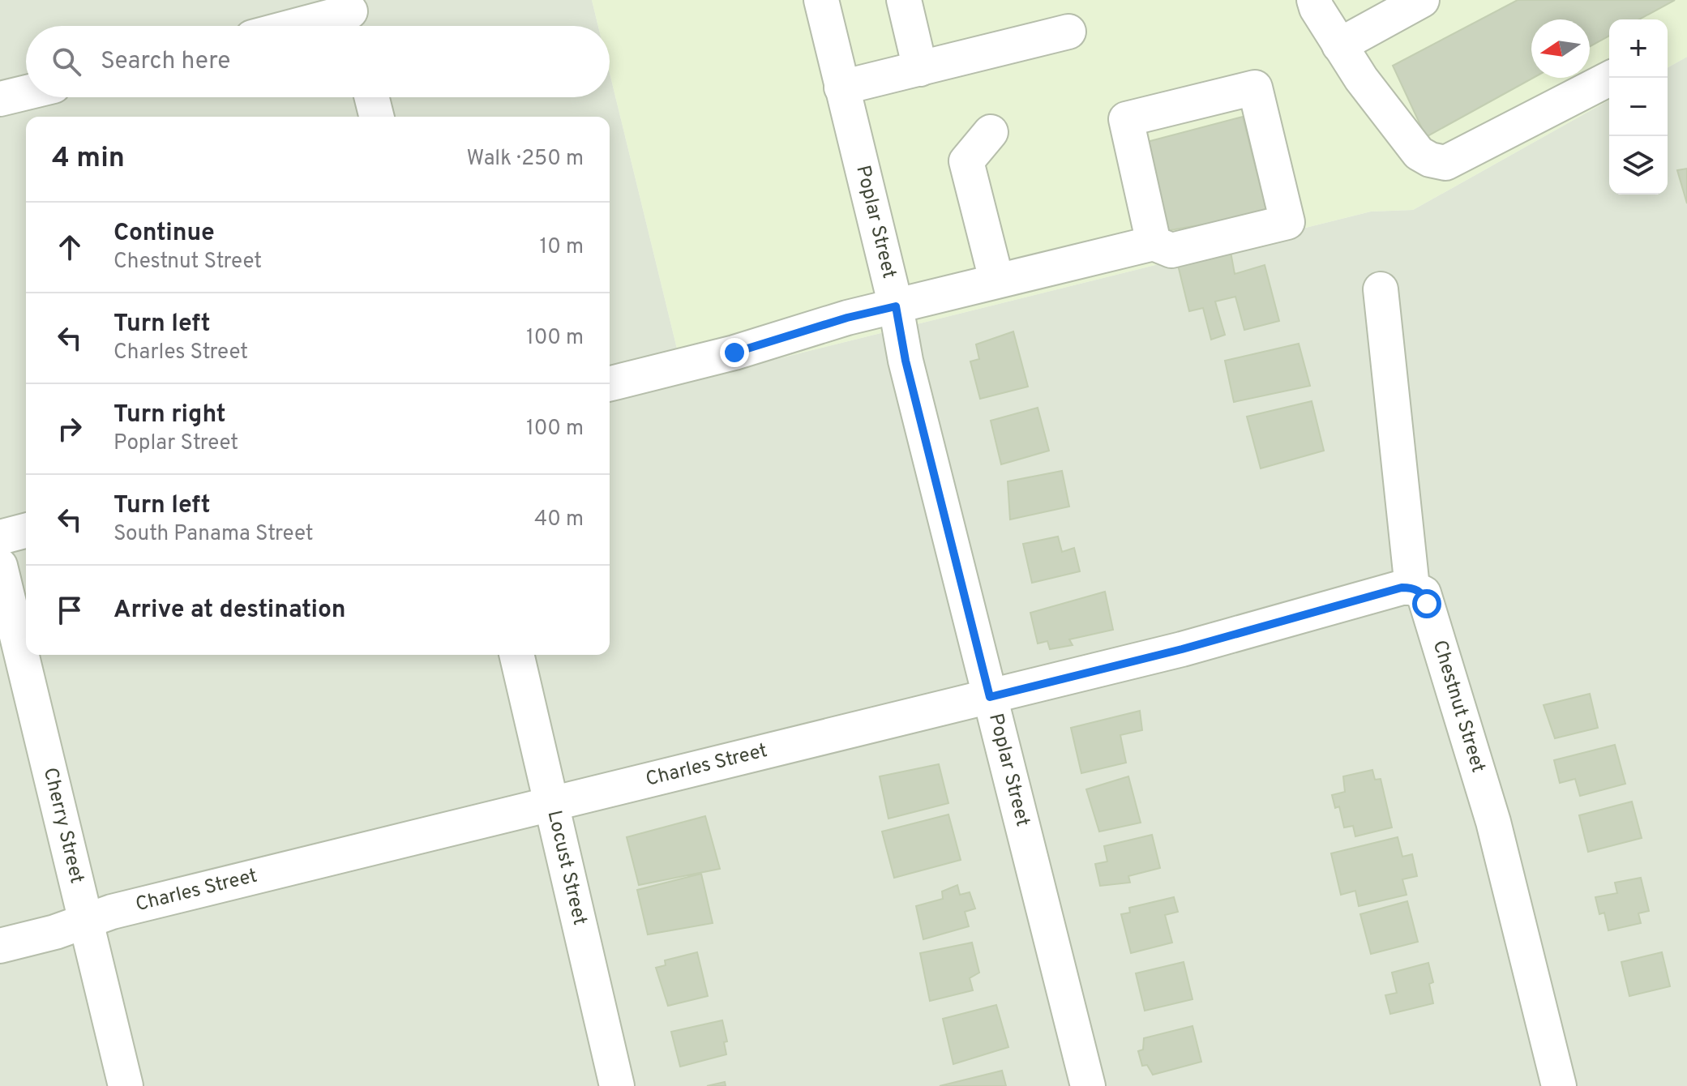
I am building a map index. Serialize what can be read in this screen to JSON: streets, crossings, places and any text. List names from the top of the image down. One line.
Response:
{"streets":{"street":["Poplar Street","Chestnut Street","Charles Street","Cherry Street","Locust Street"]},"crossings":[["Poplar Street","Charles Street"],["Chestnut Street","Charles Street"],["Charles Street","Cherry Street"],["Charles Street","Locust Street"]],"north":"left","page":{"map_buttons":["+","−"],"search":"Search here","heading":["4 min","Walk · 250 m"],"list":[["Continue","Chestnut Street","10 m"],["Turn left","Charles Street","100 m"],["Turn right","Poplar Street","100 m"],["Turn left","South Panama Street","40 m"],"Arrive at destination"]}}
